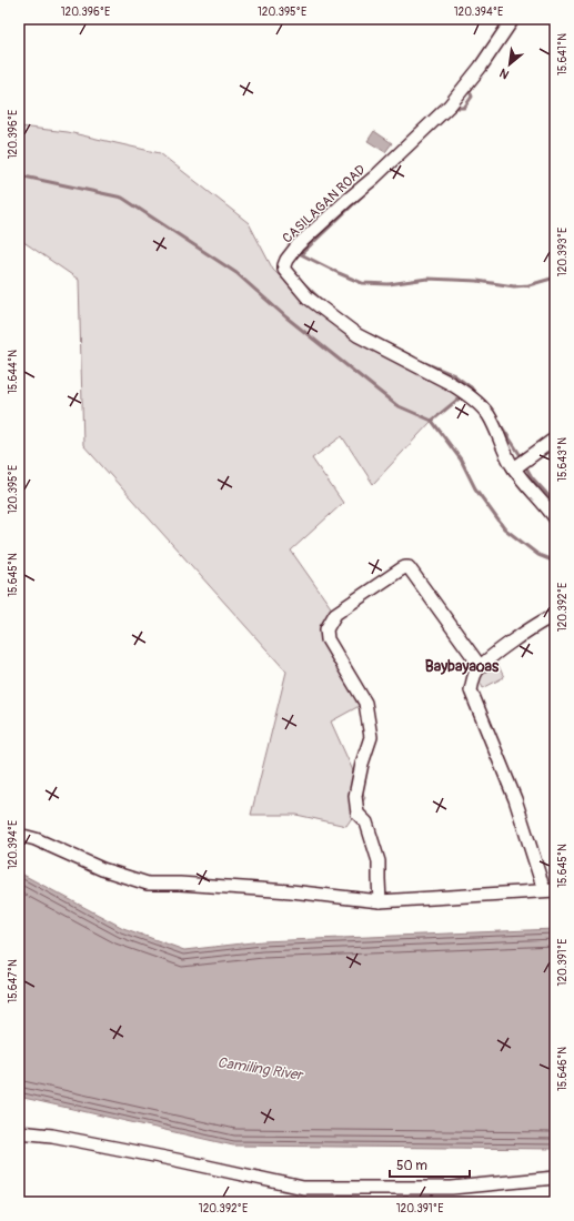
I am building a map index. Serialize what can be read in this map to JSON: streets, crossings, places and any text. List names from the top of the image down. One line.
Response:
{"streets":{"street":["CASILAGAN ROAD"]},"districts":["Baybayaoas"],"water":["Camiling River"],"scale_bar":"50 m","north":"bottom left","coordinates":["120.396°E","120.395°E","120.394°E","15.641°N","120.393°E","15.644°N","15.643°N","15.645°N","120.392°E","120.391°E","15.647°N","15.646°N"]}
